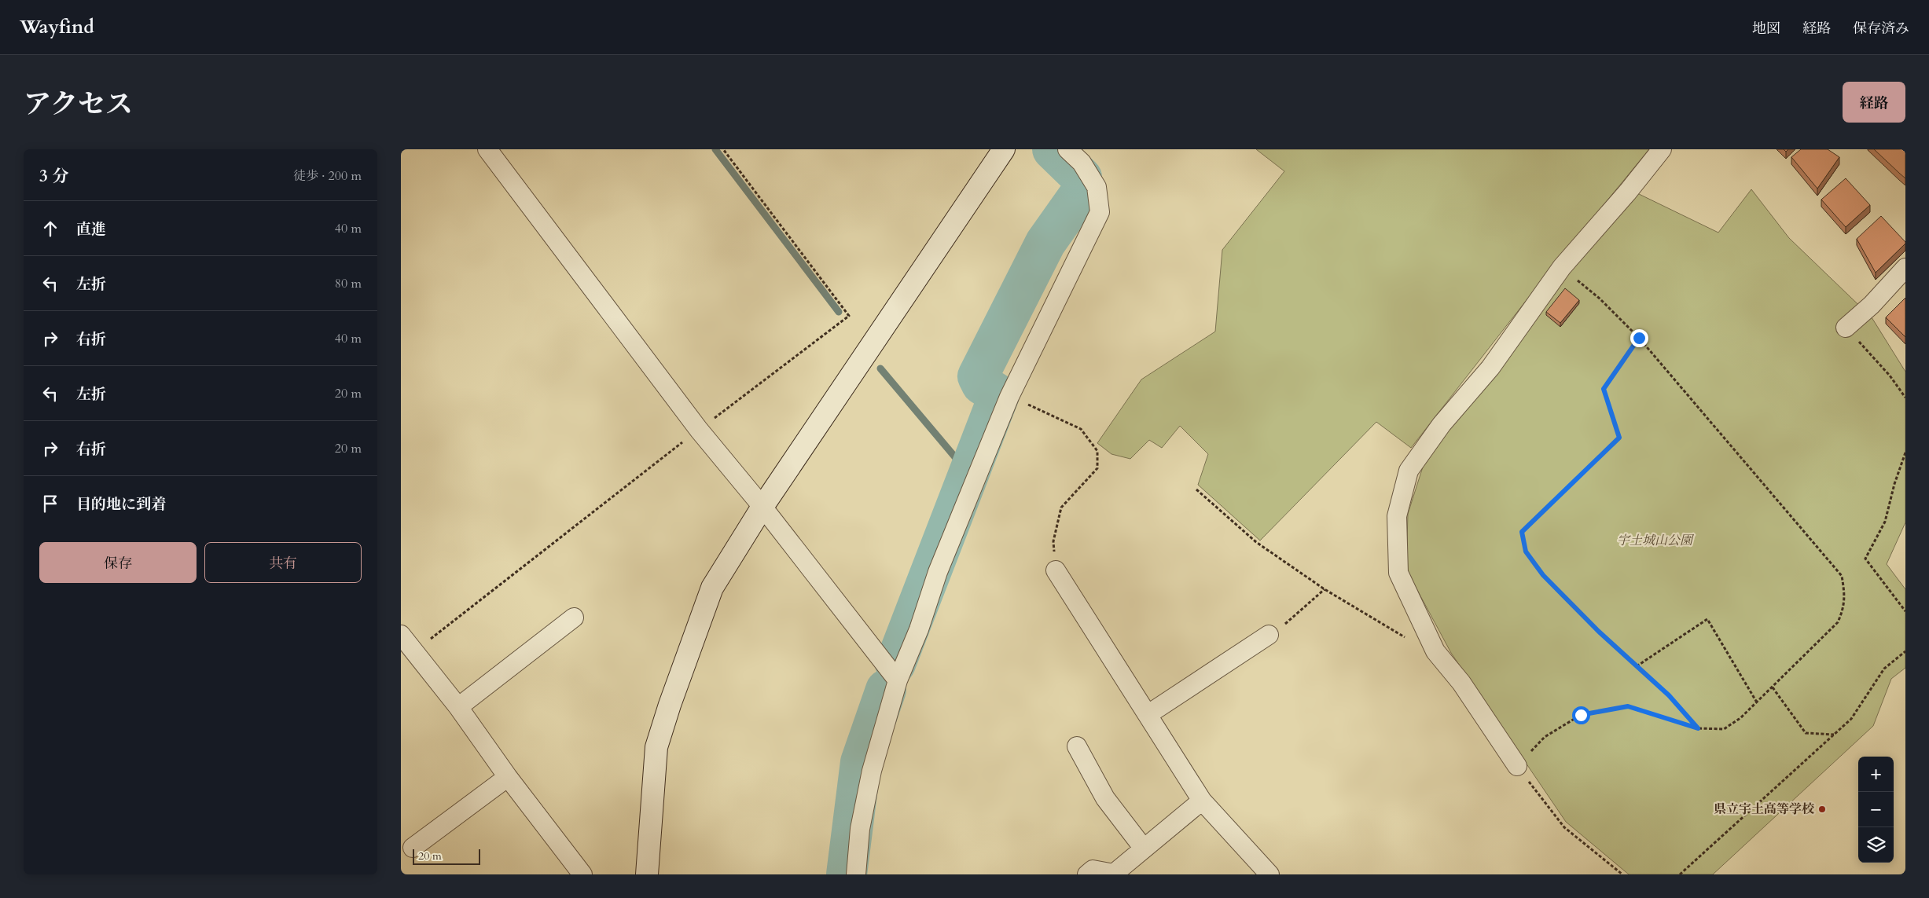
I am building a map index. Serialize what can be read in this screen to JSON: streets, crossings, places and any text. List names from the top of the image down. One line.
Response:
{"parks":["宇土城山公園"],"places":["県立宇土高等学校"],"scale_bar":"20 m","page":{"header":"Wayfind","nav":["地図","経路","保存済み"],"title":"アクセス","buttons":["経路",["保存","共有"]],"heading":["3 分","徒歩 · 200 m"],"list":[["直進","40 m"],["左折","80 m"],["右折","40 m"],["左折","20 m"],["右折","20 m"],"目的地に到着"],"map_buttons":["+","−"],"scale":"20 m"}}
